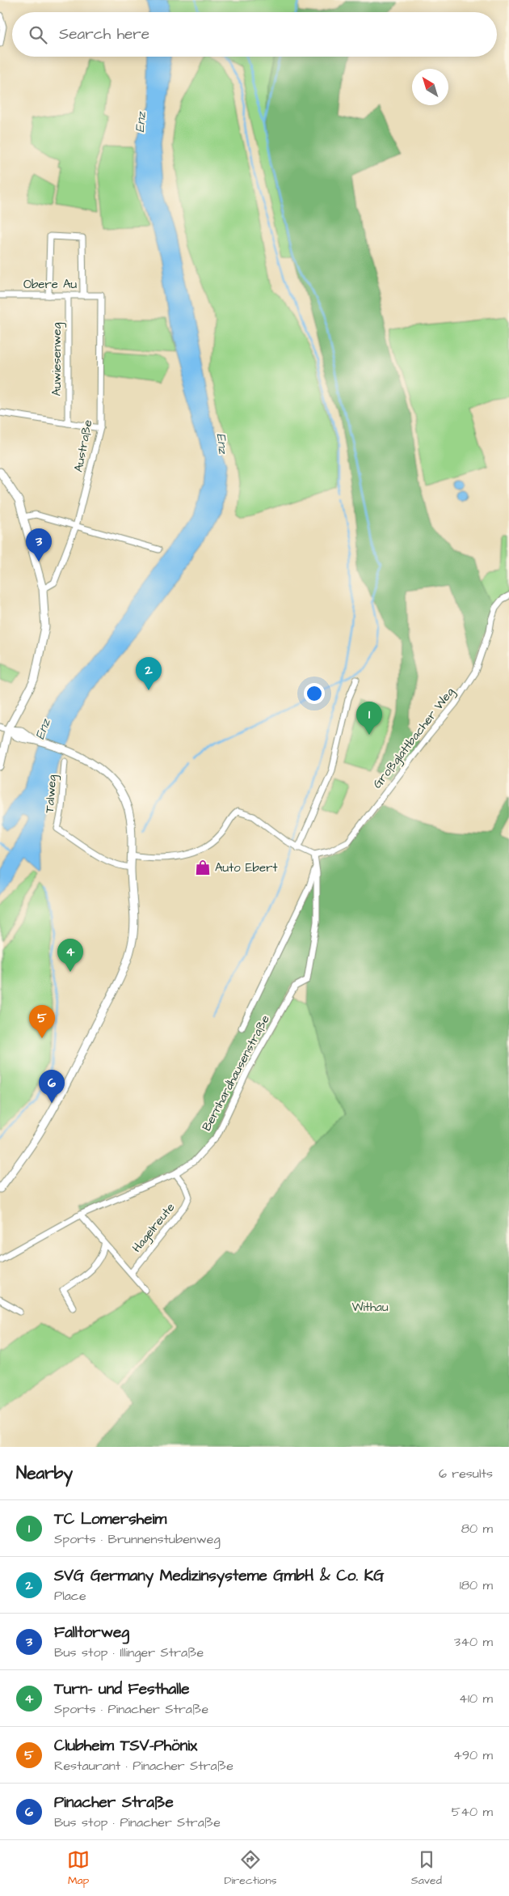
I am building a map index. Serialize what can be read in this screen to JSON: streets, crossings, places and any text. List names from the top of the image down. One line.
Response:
{"streets":{"street":["Obere Au","Auwiesenweg","Austraße","Großglattbacher Weg","Talweg","Bernhardhausenstraße","Hagelreute"]},"crossings":[["Obere Au","Auwiesenweg"],["Obere Au","Austraße"],["Großglattbacher Weg","Bernhardhausenstraße"],["Bernhardhausenstraße","Hagelreute"]],"water":["Enz"],"parks":["Withau"],"places":{"shop":["Auto Ebert"]},"north":"top left","page":{"search":"Search here","pins":["3","2","1","4","5","6"],"heading":["Nearby","6 results"],"list":[{"mark":"1","name":"TC Lomersheim","note":"Sports · Brunnenstubenweg","value":"80 m"},{"mark":"2","name":"SVG Germany Medizinsysteme GmbH & Co. KG","note":"Place","value":"180 m"},{"mark":"3","name":"Falltorweg","note":"Bus stop · Illinger Straße","value":"340 m"},{"mark":"4","name":"Turn- und Festhalle","note":"Sports · Pinacher Straße","value":"410 m"},{"mark":"5","name":"Clubheim TSV-Phönix","note":"Restaurant · Pinacher Straße","value":"490 m"},{"mark":"6","name":"Pinacher Straße","note":"Bus stop · Pinacher Straße","value":"540 m"}],"nav":["Map","Directions","Saved"]}}
